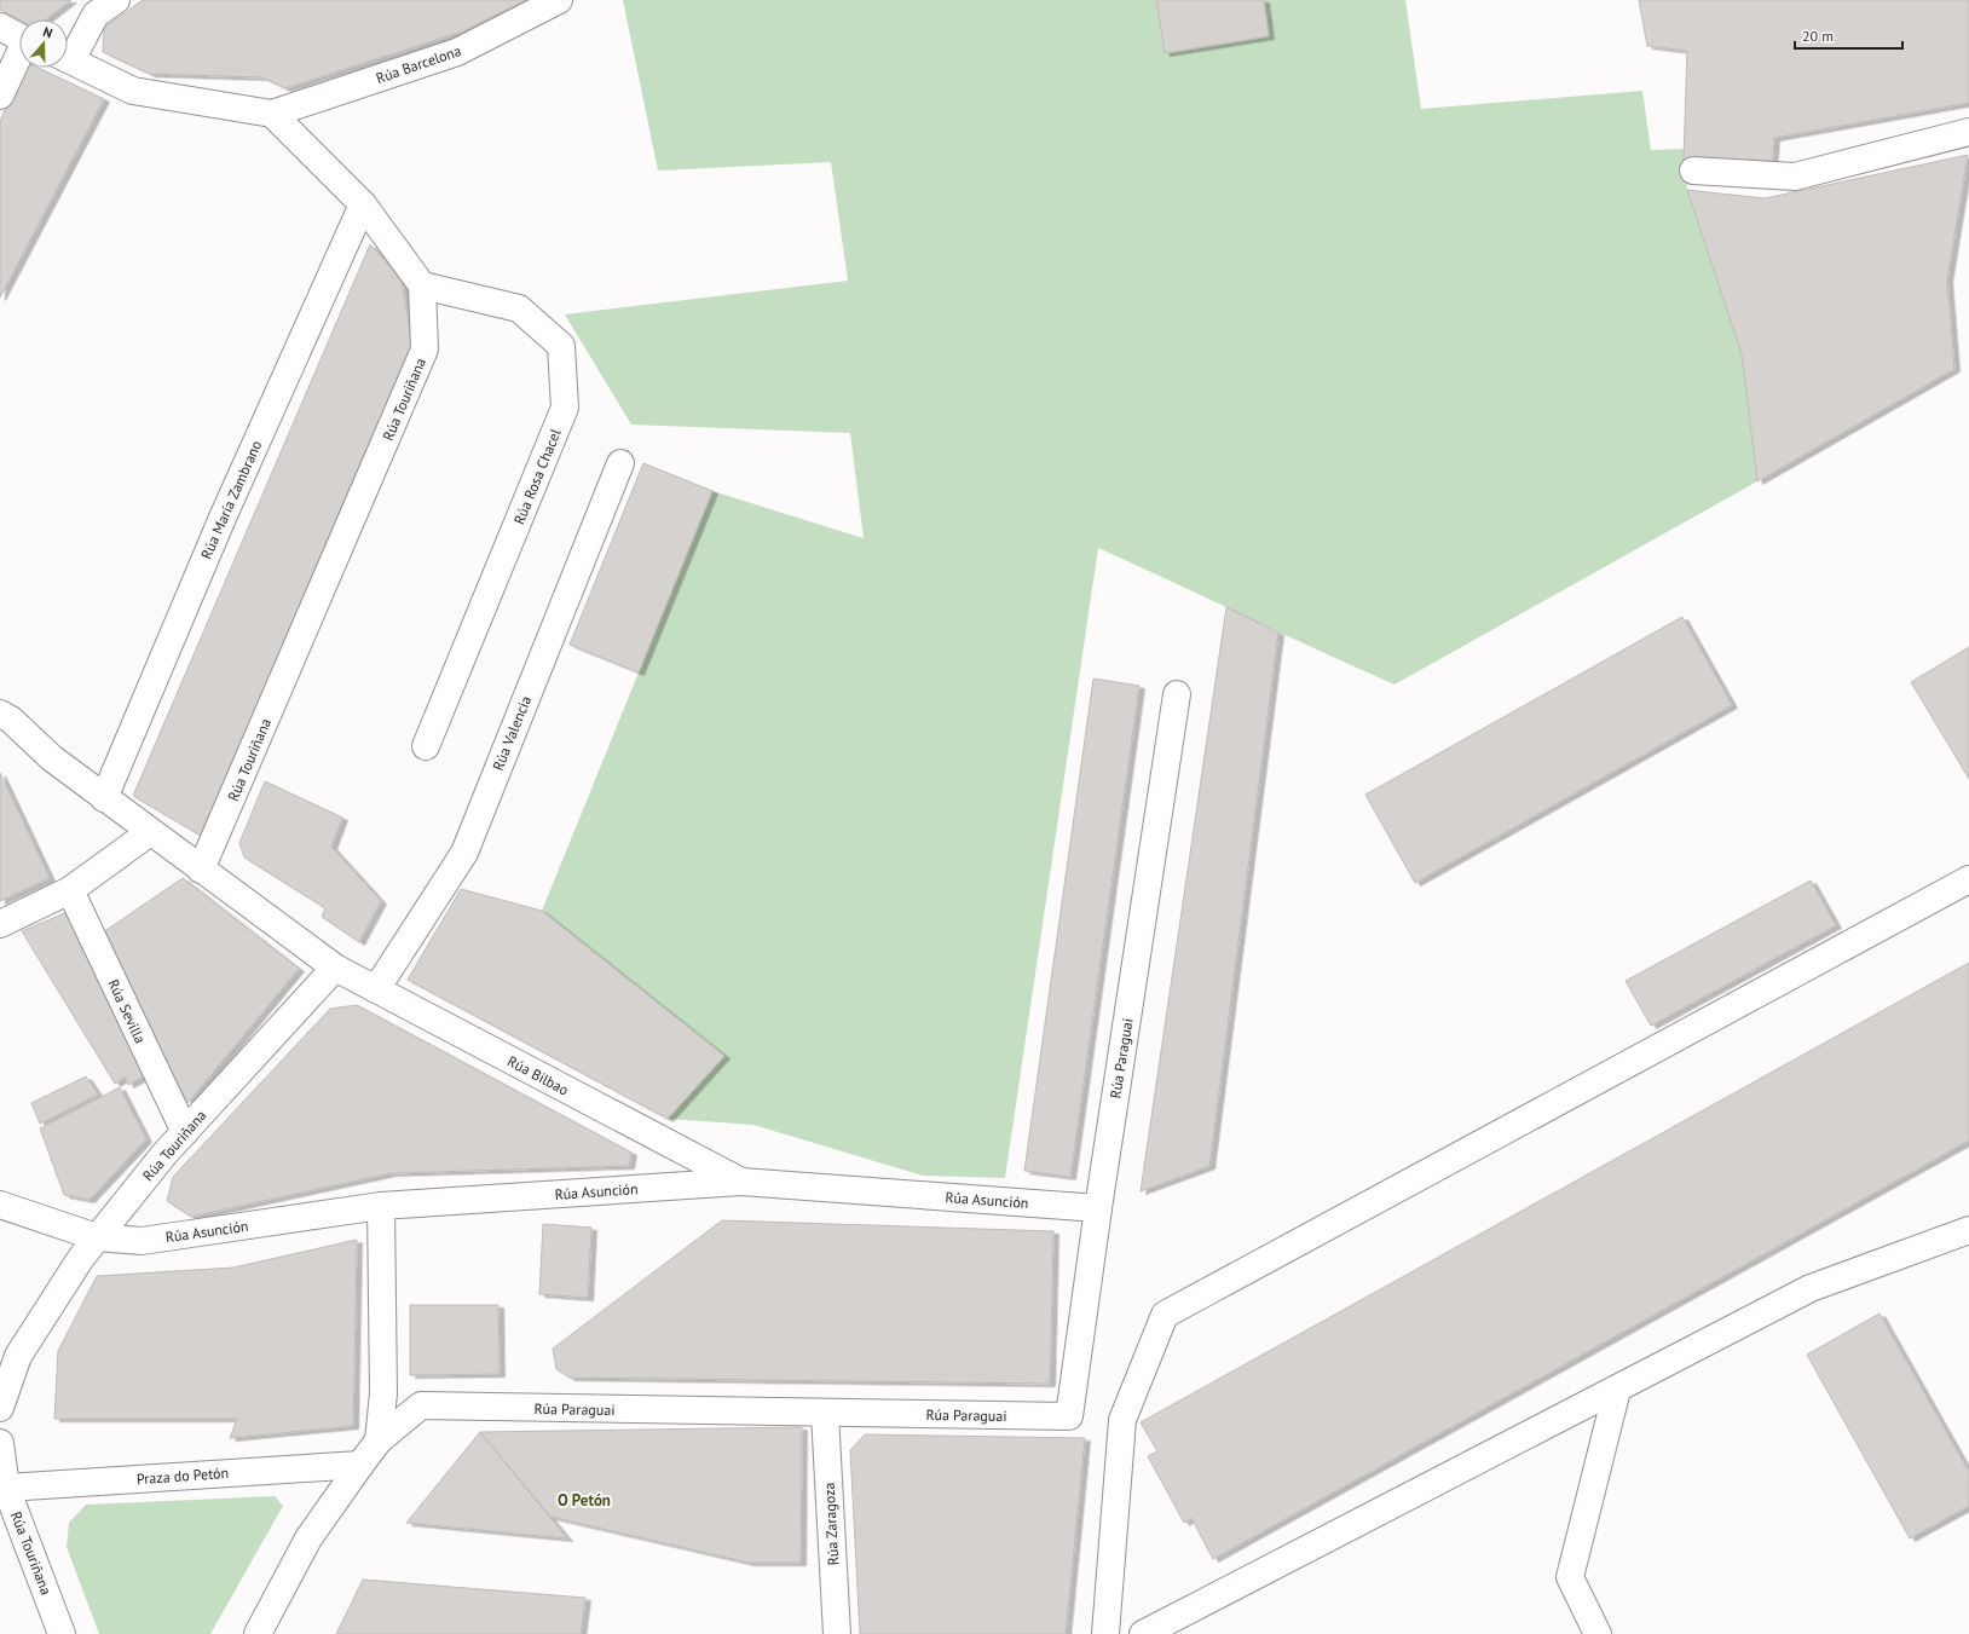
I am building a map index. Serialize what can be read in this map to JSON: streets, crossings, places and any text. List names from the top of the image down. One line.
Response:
{"streets":{"street":["Rúa Barcelona","Rúa Touriñana","Rúa Rosa Chacel","Rúa María Zambrano","Rúa Valencia","Rúa Sevilla","Rúa Paraguai","Rúa Bilbao","Rúa Asunción","Praza do Petón","Rúa Zaragoza"]},"crossings":[["Rúa Touriñana","Rúa Rosa Chacel"],["Rúa Touriñana","Rúa Sevilla"],["Rúa Touriñana","Rúa Bilbao"],["Rúa Touriñana","Rúa Asunción"],["Rúa Touriñana","Praza do Petón"],["Rúa Valencia","Rúa Bilbao"],["Rúa Paraguai","Rúa Asunción"],["Rúa Paraguai","Rúa Zaragoza"],["Rúa Bilbao","Rúa Asunción"]],"districts":["O Petón"],"scale_bar":"20 m","north":"top"}
